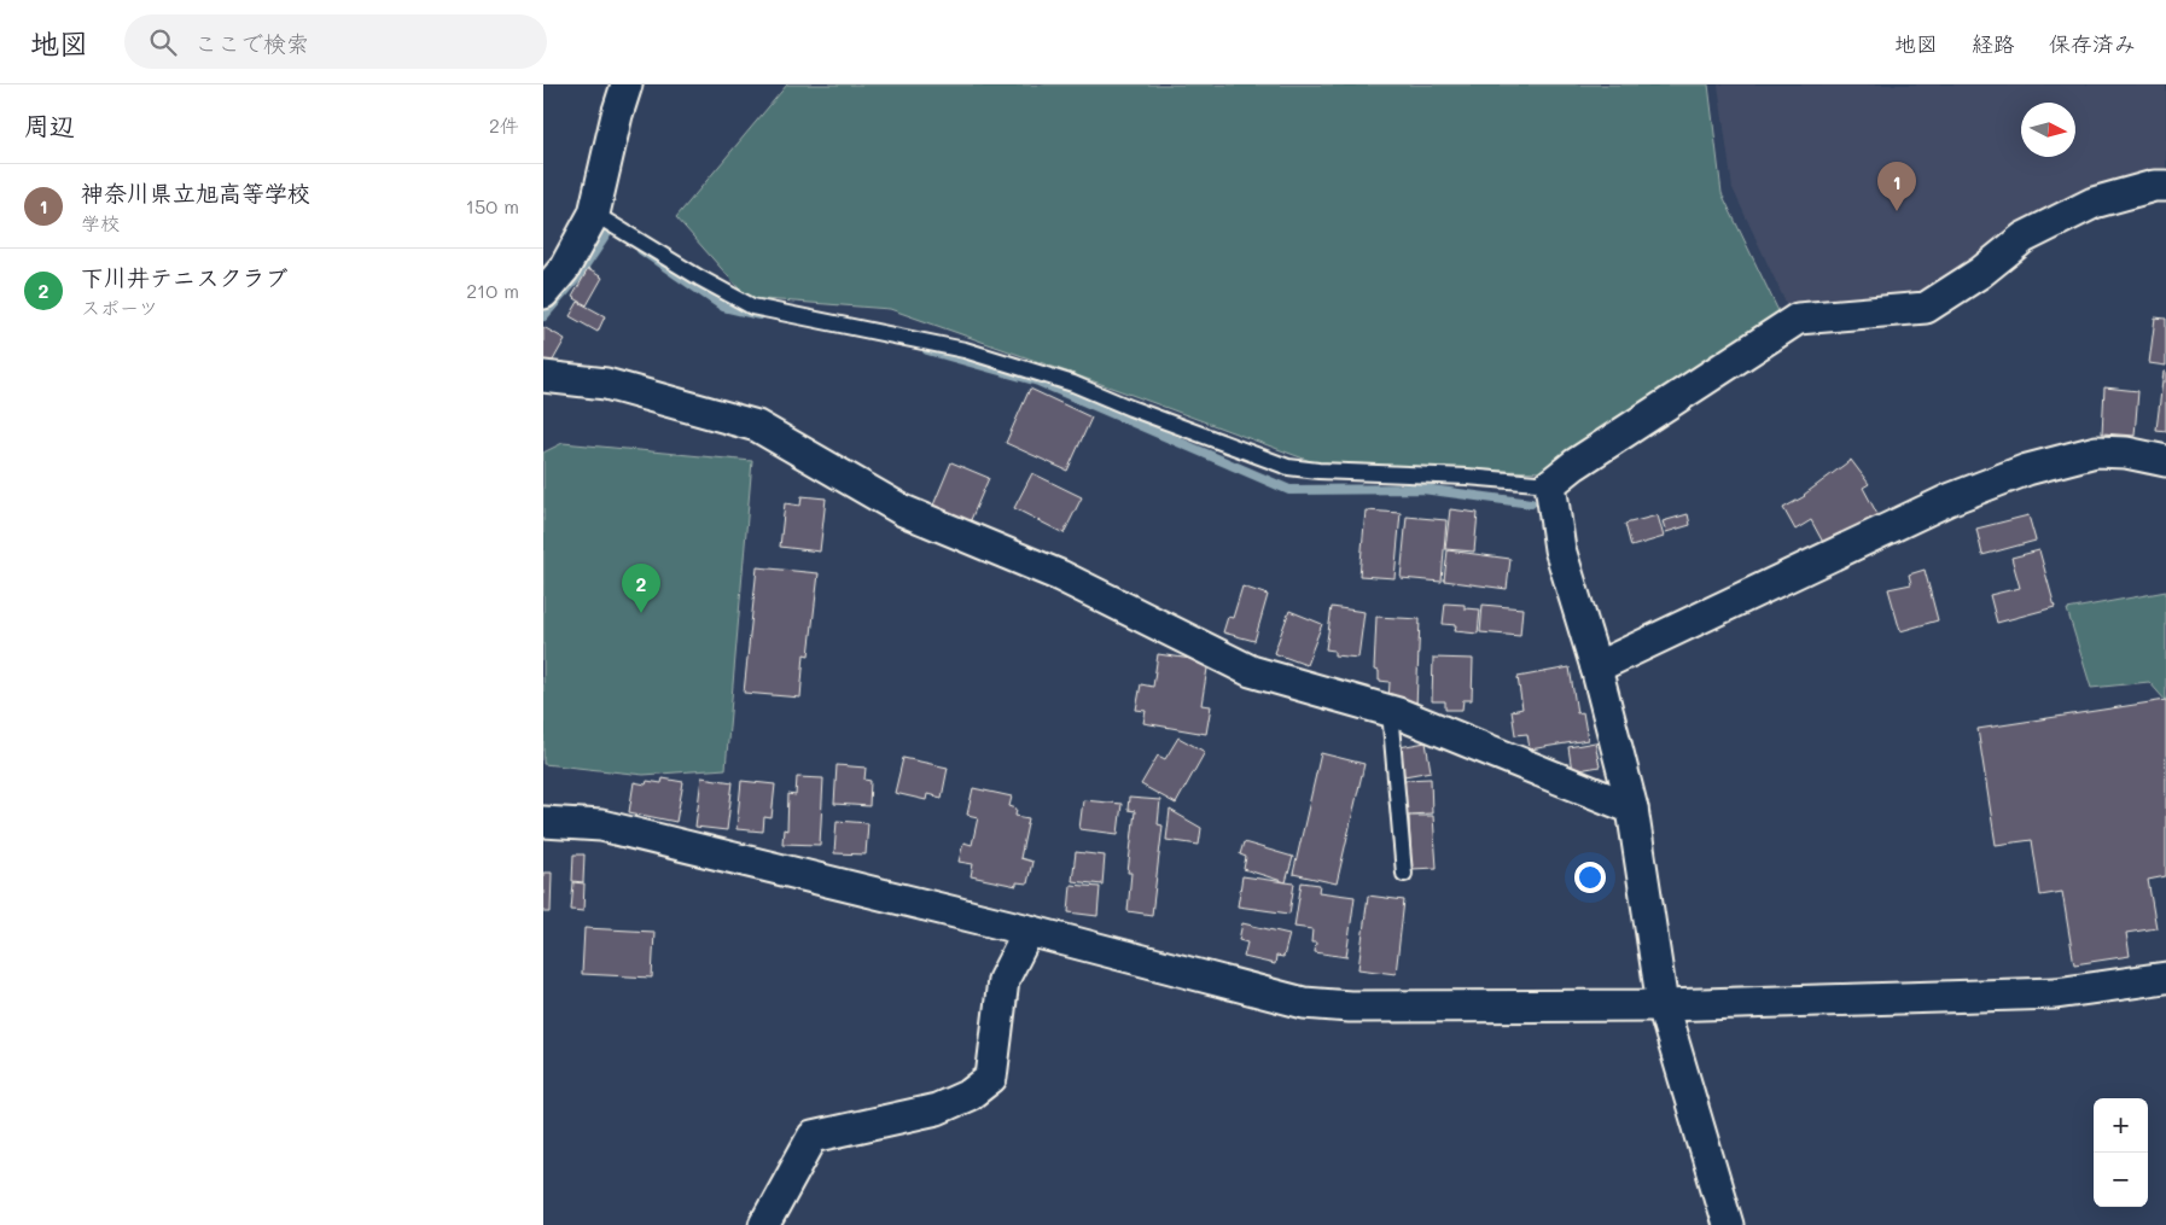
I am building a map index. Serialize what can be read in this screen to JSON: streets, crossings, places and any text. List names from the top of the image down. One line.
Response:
{"north":"right","page":{"header":"地図","search":"ここで検索","nav":["地図","経路","保存済み"],"heading":["周辺","2件"],"pins":["1","2"],"list":[{"mark":"1","name":"神奈川県立旭高等学校","note":"学校","value":"150 m"},{"mark":"2","name":"下川井テニスクラブ","note":"スポーツ","value":"210 m"}],"map_buttons":["+","−"]}}
